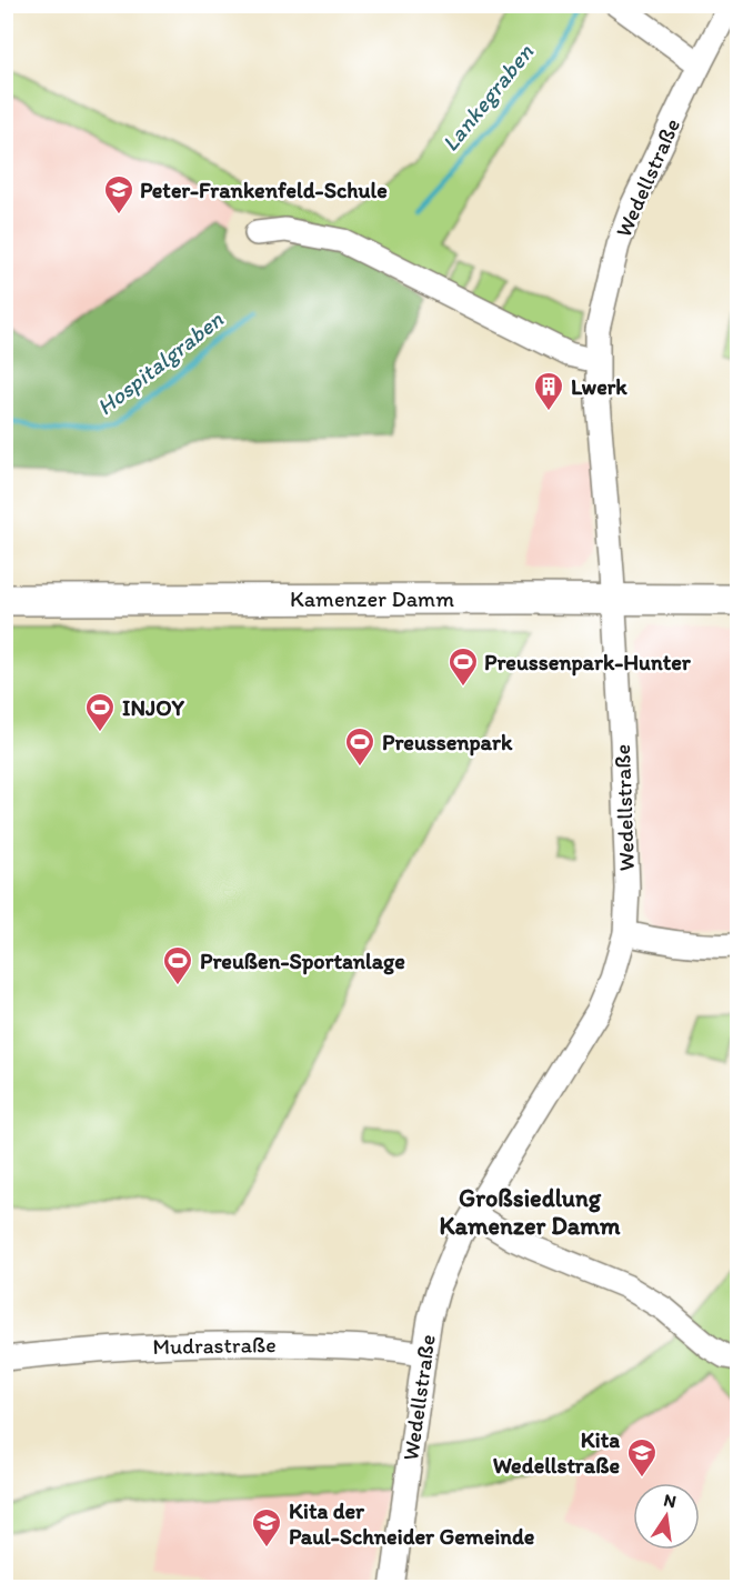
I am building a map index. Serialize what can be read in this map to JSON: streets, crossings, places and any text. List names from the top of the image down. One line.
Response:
{"streets":{"main road":["Kamenzer Damm"],"street":["Wedellstraße","Mudrastraße"]},"crossings":[["Wedellstraße","Kamenzer Damm"],["Wedellstraße","Mudrastraße"]],"districts":["Großsiedlung Kamenzer Damm"],"water":["Lankegraben","Hospitalgraben"],"places":{"school or university":["Peter-Frankenfeld-Schule","Kita Wedellstraße","Kita der Paul-Schneider Gemeinde"],"building":["Lwerk"],"sports":["Preussenpark-Hunter","INJOY","Preussenpark","Preußen-Sportanlage"]},"north":"top"}
